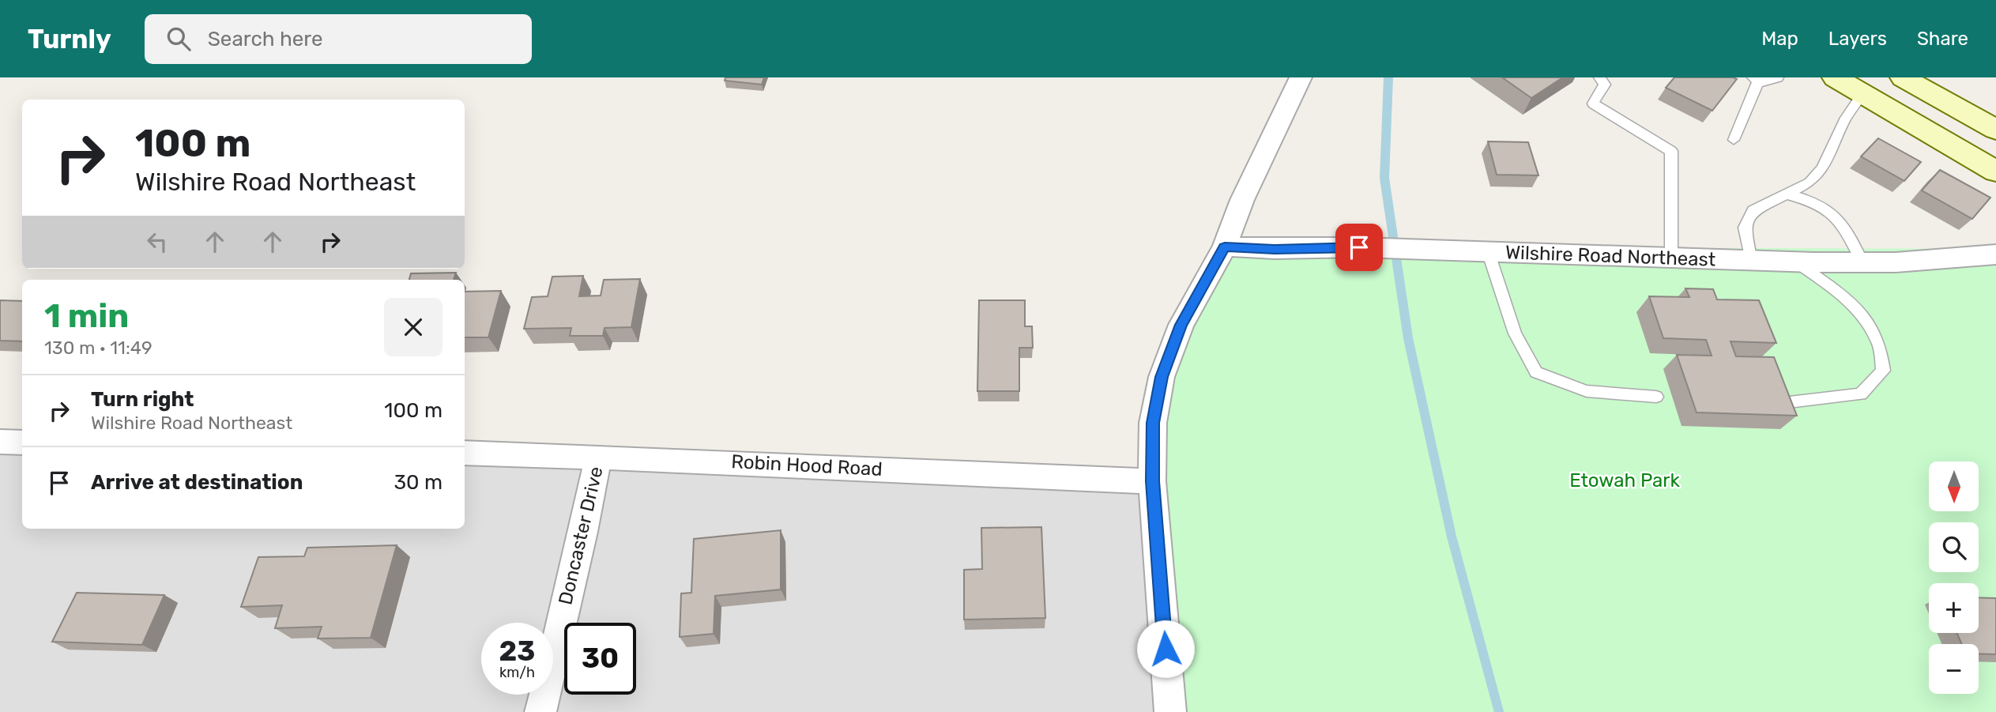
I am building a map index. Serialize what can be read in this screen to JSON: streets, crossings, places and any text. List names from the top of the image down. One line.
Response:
{"streets":{"street":["Wilshire Road Northeast","Robin Hood Road","Doncaster Drive"]},"crossings":[["Robin Hood Road","Doncaster Drive"]],"parks":["Etowah Park"],"north":"bottom","page":{"header":"Turnly","search":"Search here","nav":["Map","Layers","Share"],"turn":["100 m","Wilshire Road Northeast"],"heading":["1 min","130 m · 11:49"],"list":[{"name":"Turn right","note":"Wilshire Road Northeast","value":"100 m"},{"name":"Arrive at destination","value":"30 m"}],"map_buttons":["+","−"],"speed":"23 km/h","limit":"30"}}
